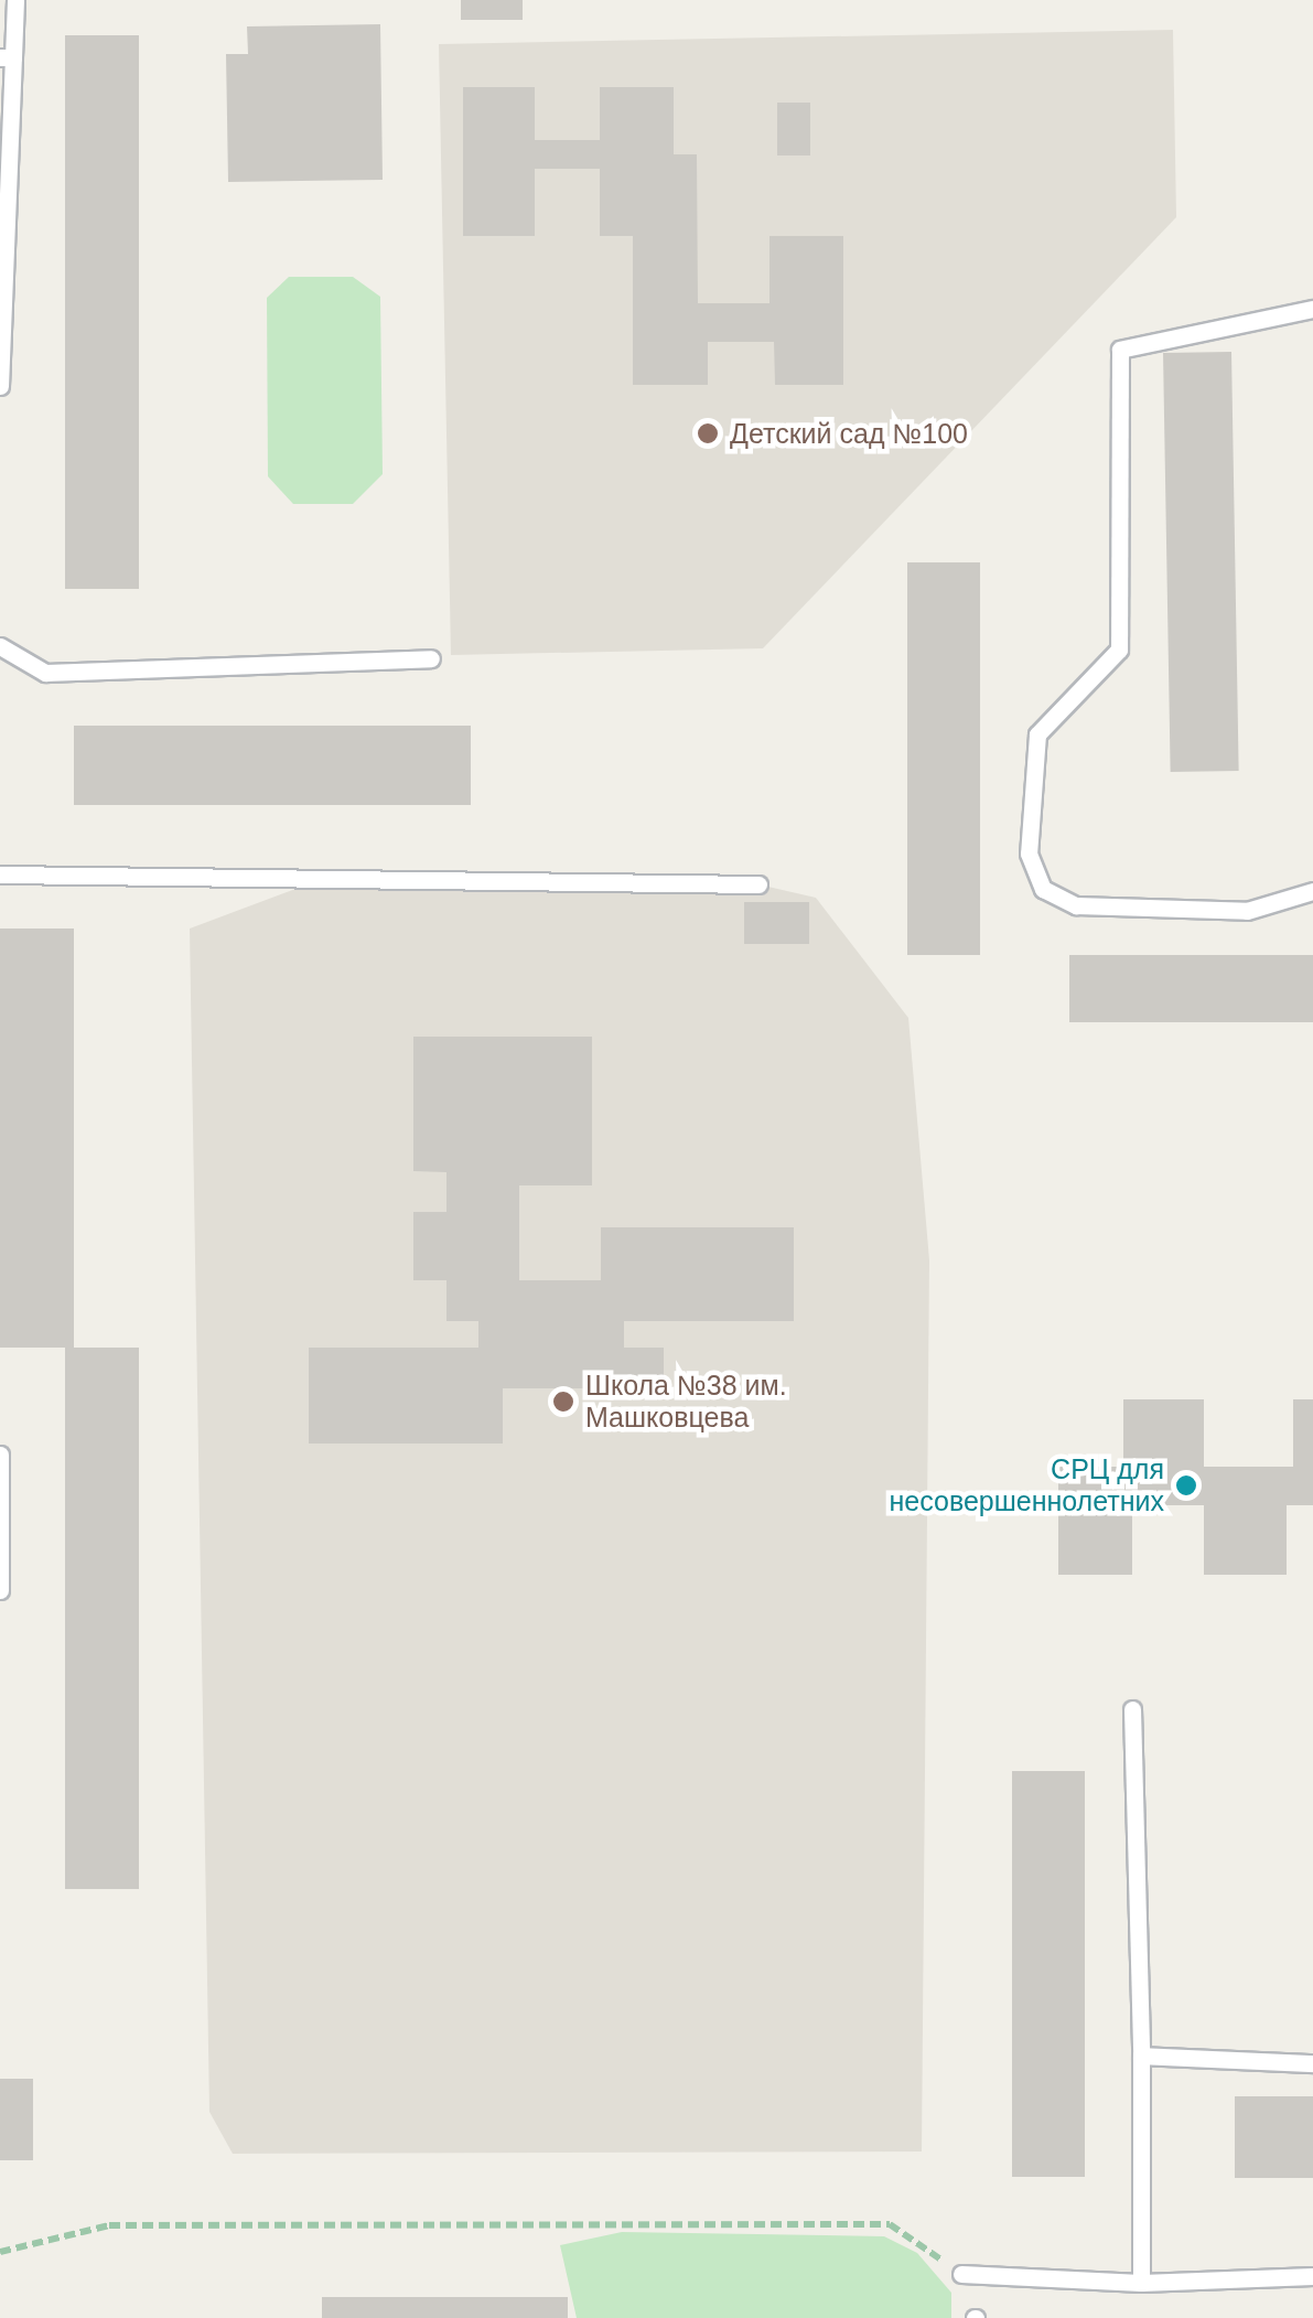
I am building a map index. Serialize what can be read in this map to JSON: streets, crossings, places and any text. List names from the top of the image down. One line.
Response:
{"places":["Детский сад №100","Школа №38 им. Машковцева","СРЦ для несовершеннолетних"]}
